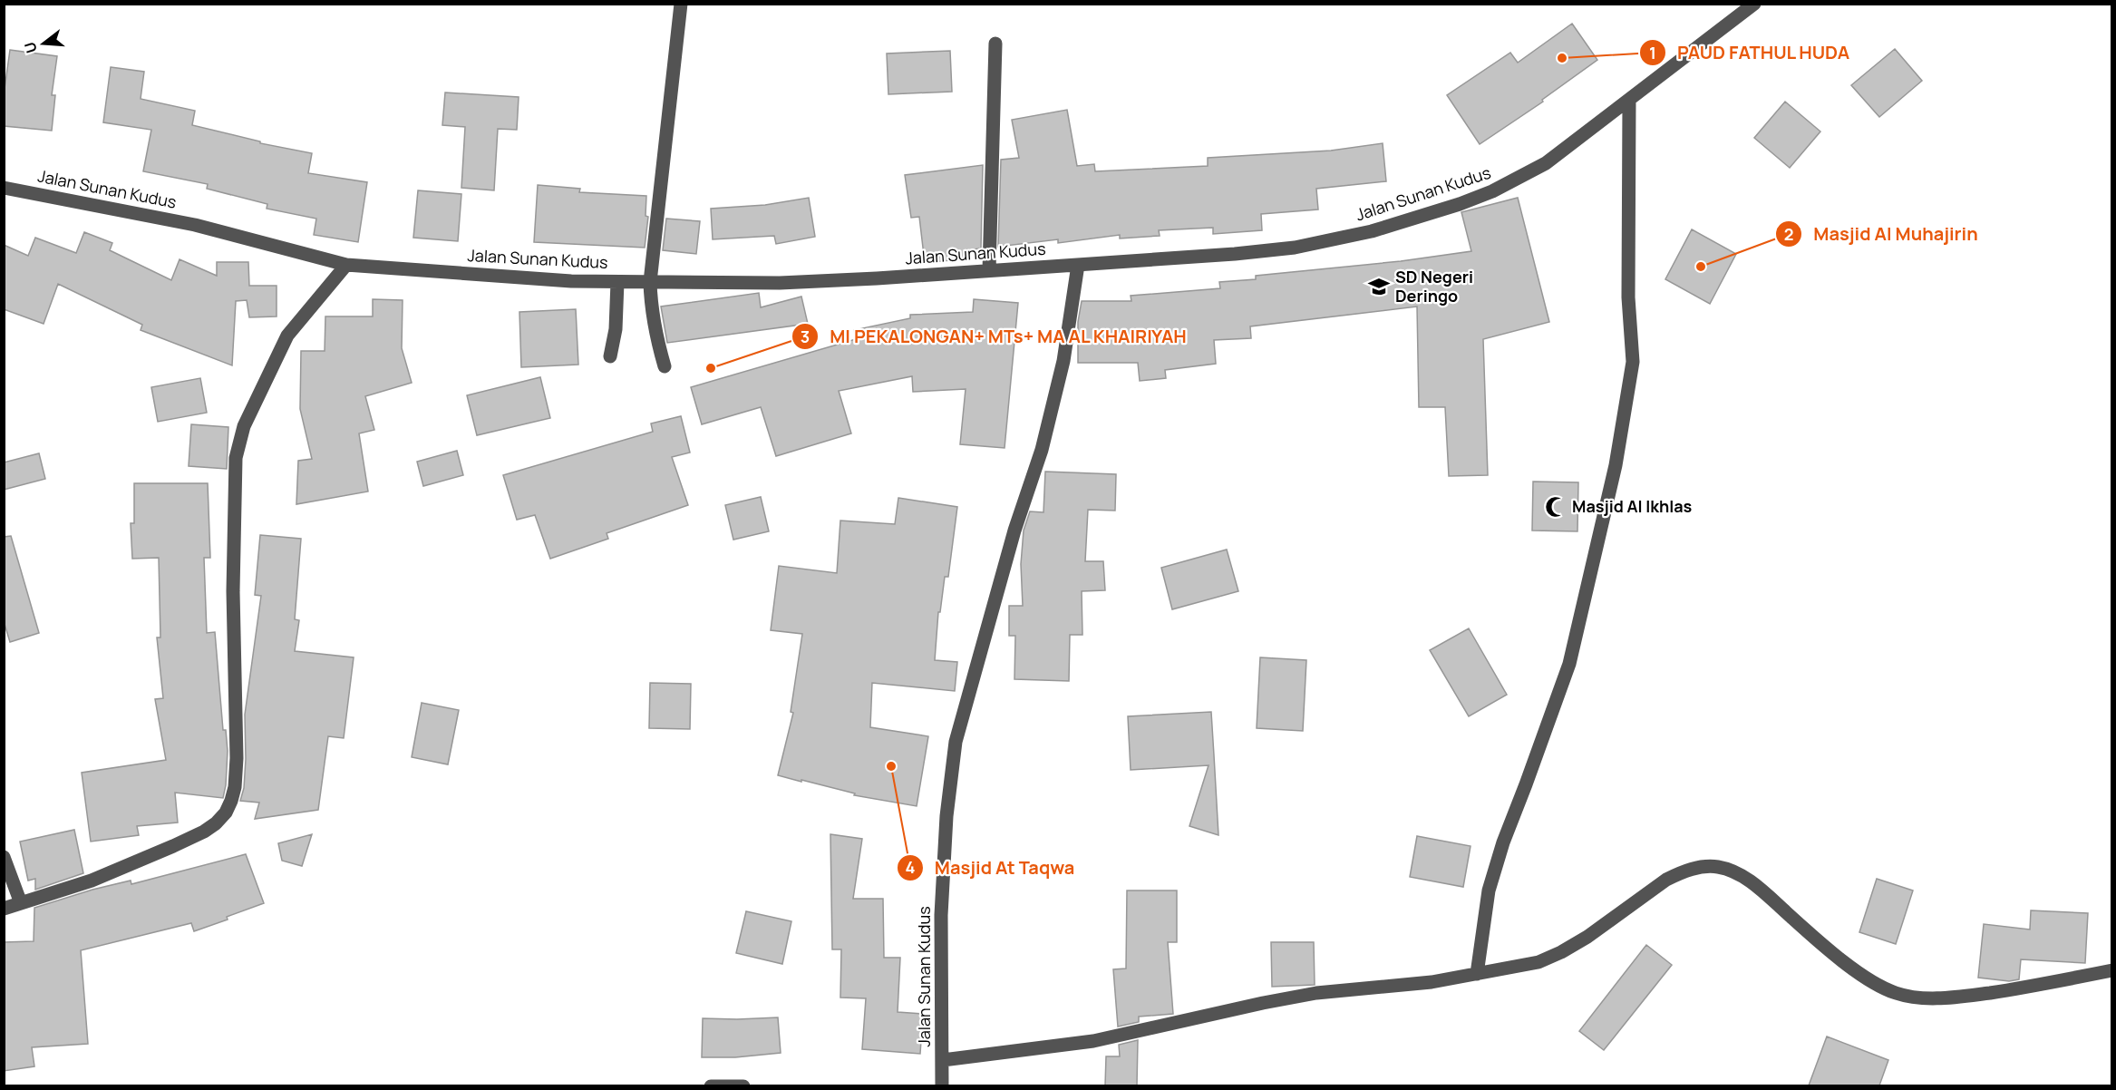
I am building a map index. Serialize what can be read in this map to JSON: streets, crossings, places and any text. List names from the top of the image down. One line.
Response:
{"streets":{"street":["Jalan Sunan Kudus"]},"places":{"other":["PAUD FATHUL HUDA","Masjid Al Muhajirin","MI PEKALONGAN+ MTs+ MA AL KHAIRIYAH","Masjid At Taqwa"],"school or university":["SD Negeri Deringo"],"mosque":["Masjid Al Ikhlas"]},"north":"left"}
